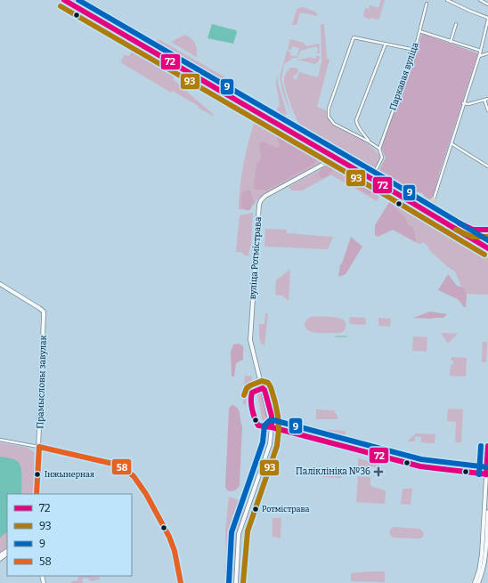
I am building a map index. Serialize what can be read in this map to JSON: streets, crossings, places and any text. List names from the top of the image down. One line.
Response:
{"streets":{"street":["Паркавая вуліца","вуліца Ротмістрава","Прамысловы завулак"]},"places":{"health":["Паліклініка №36"],"other":["Інжынерная","Ротмістрава"]},"lines":["transit line 72","transit line 9","transit line 93","transit line 58"],"legend":["72","93","9","58"]}
